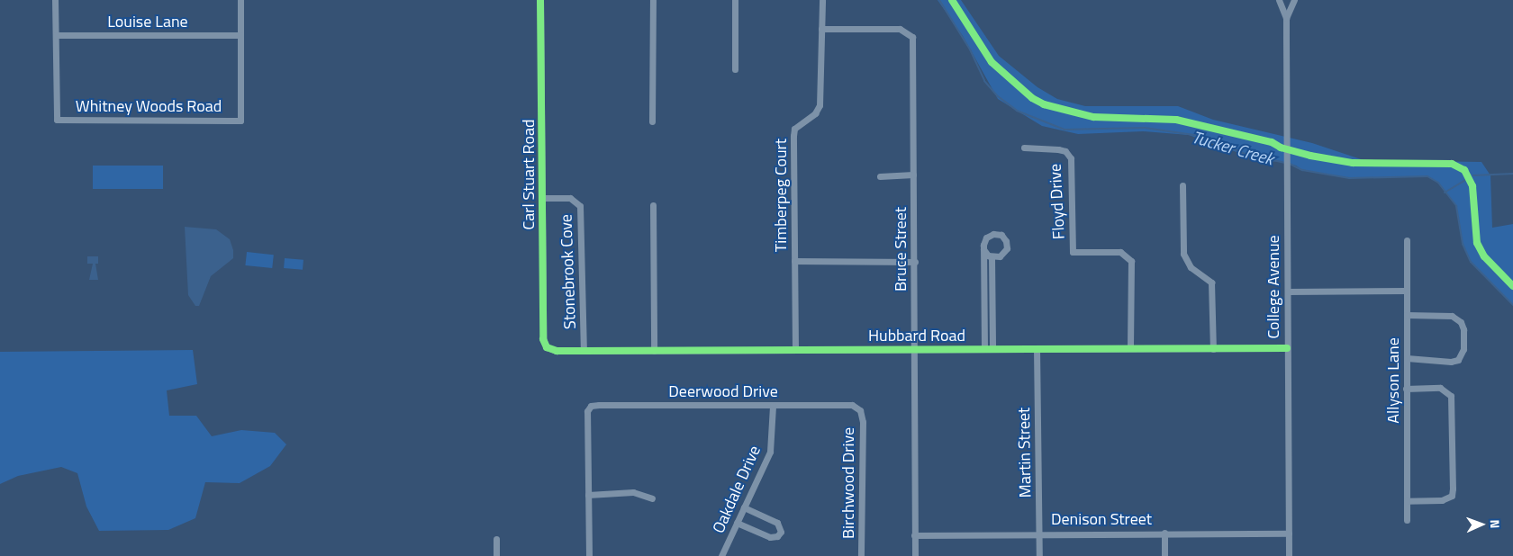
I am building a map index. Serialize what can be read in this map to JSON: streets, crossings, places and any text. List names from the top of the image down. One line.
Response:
{"streets":{"street":["Louise Lane","Whitney Woods Road","Carl Stuart Road","Timberpeg Court","Floyd Drive","Bruce Street","Stonebrook Cove","College Avenue","Hubbard Road","Allyson Lane","Deerwood Drive","Martin Street","Birchwood Drive","Oakdale Drive","Denison Street"]},"crossings":[["Louise Lane","Whitney Woods Road"],["Carl Stuart Road","Stonebrook Cove"],["Carl Stuart Road","Hubbard Road"],["Timberpeg Court","Bruce Street"],["Timberpeg Court","Hubbard Road"],["Floyd Drive","Hubbard Road"],["Bruce Street","Hubbard Road"],["Bruce Street","Denison Street"],["Stonebrook Cove","Hubbard Road"],["College Avenue","Hubbard Road"],["College Avenue","Denison Street"],["Hubbard Road","Martin Street"],["Deerwood Drive","Birchwood Drive"],["Deerwood Drive","Oakdale Drive"],["Martin Street","Denison Street"]],"water":["Tucker Creek"],"north":"right"}
